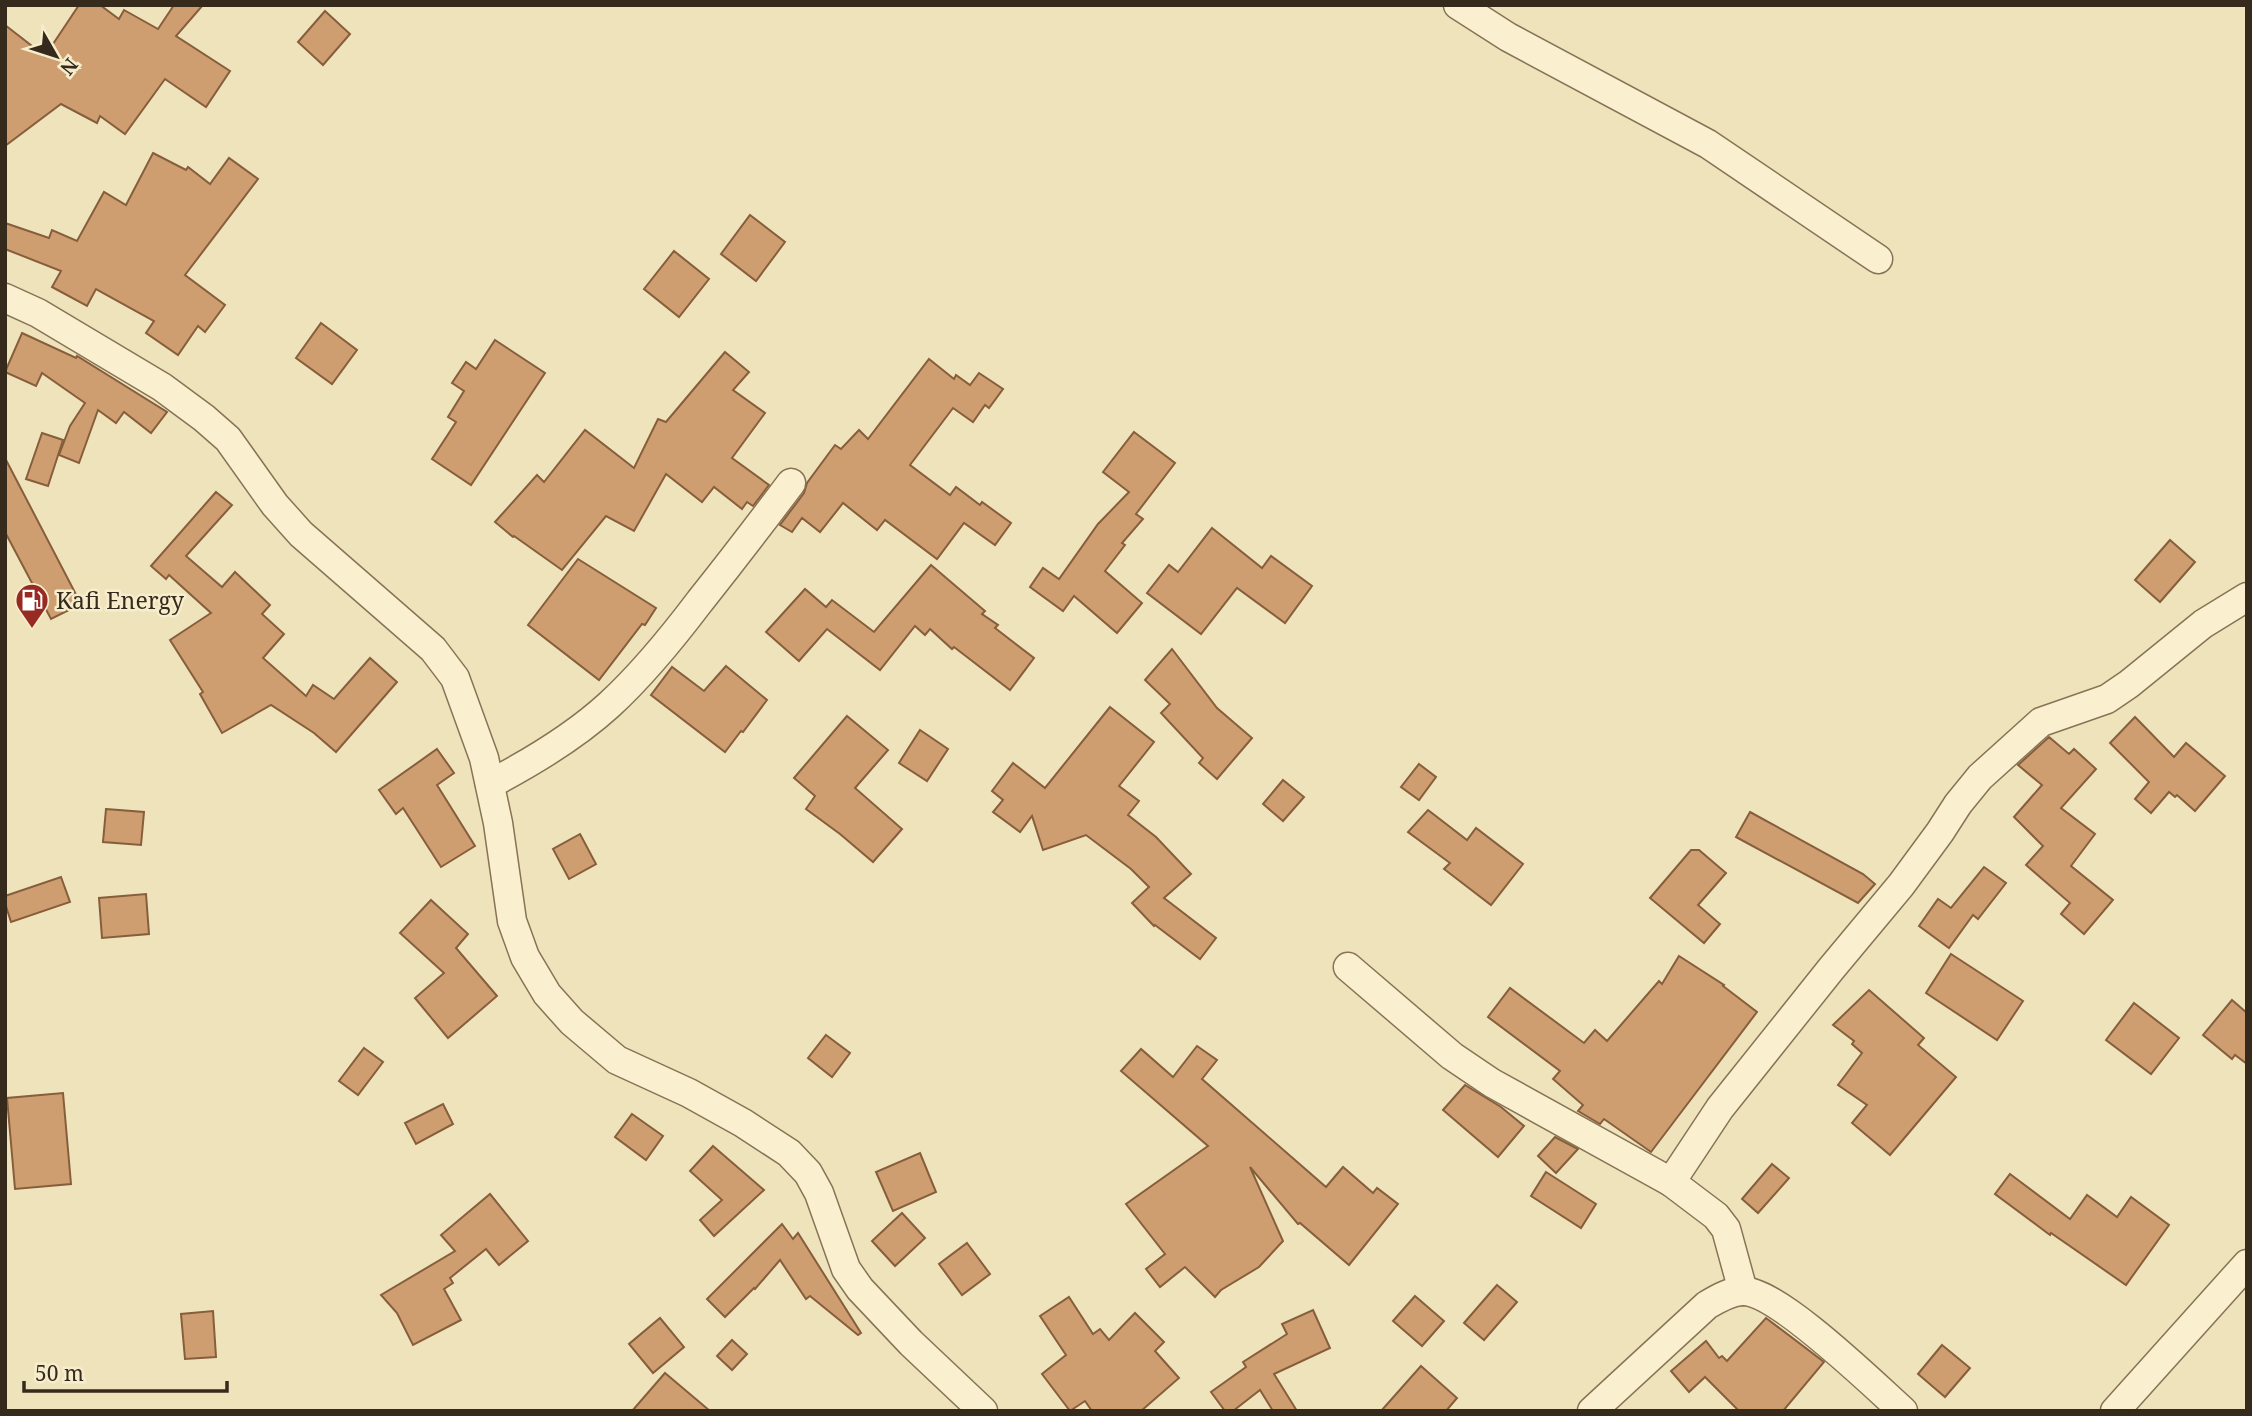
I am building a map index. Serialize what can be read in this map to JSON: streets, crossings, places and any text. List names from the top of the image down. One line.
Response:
{"places":{"fuel station":["Kafi Energy"]},"scale_bar":"50 m","north":"bottom right"}
